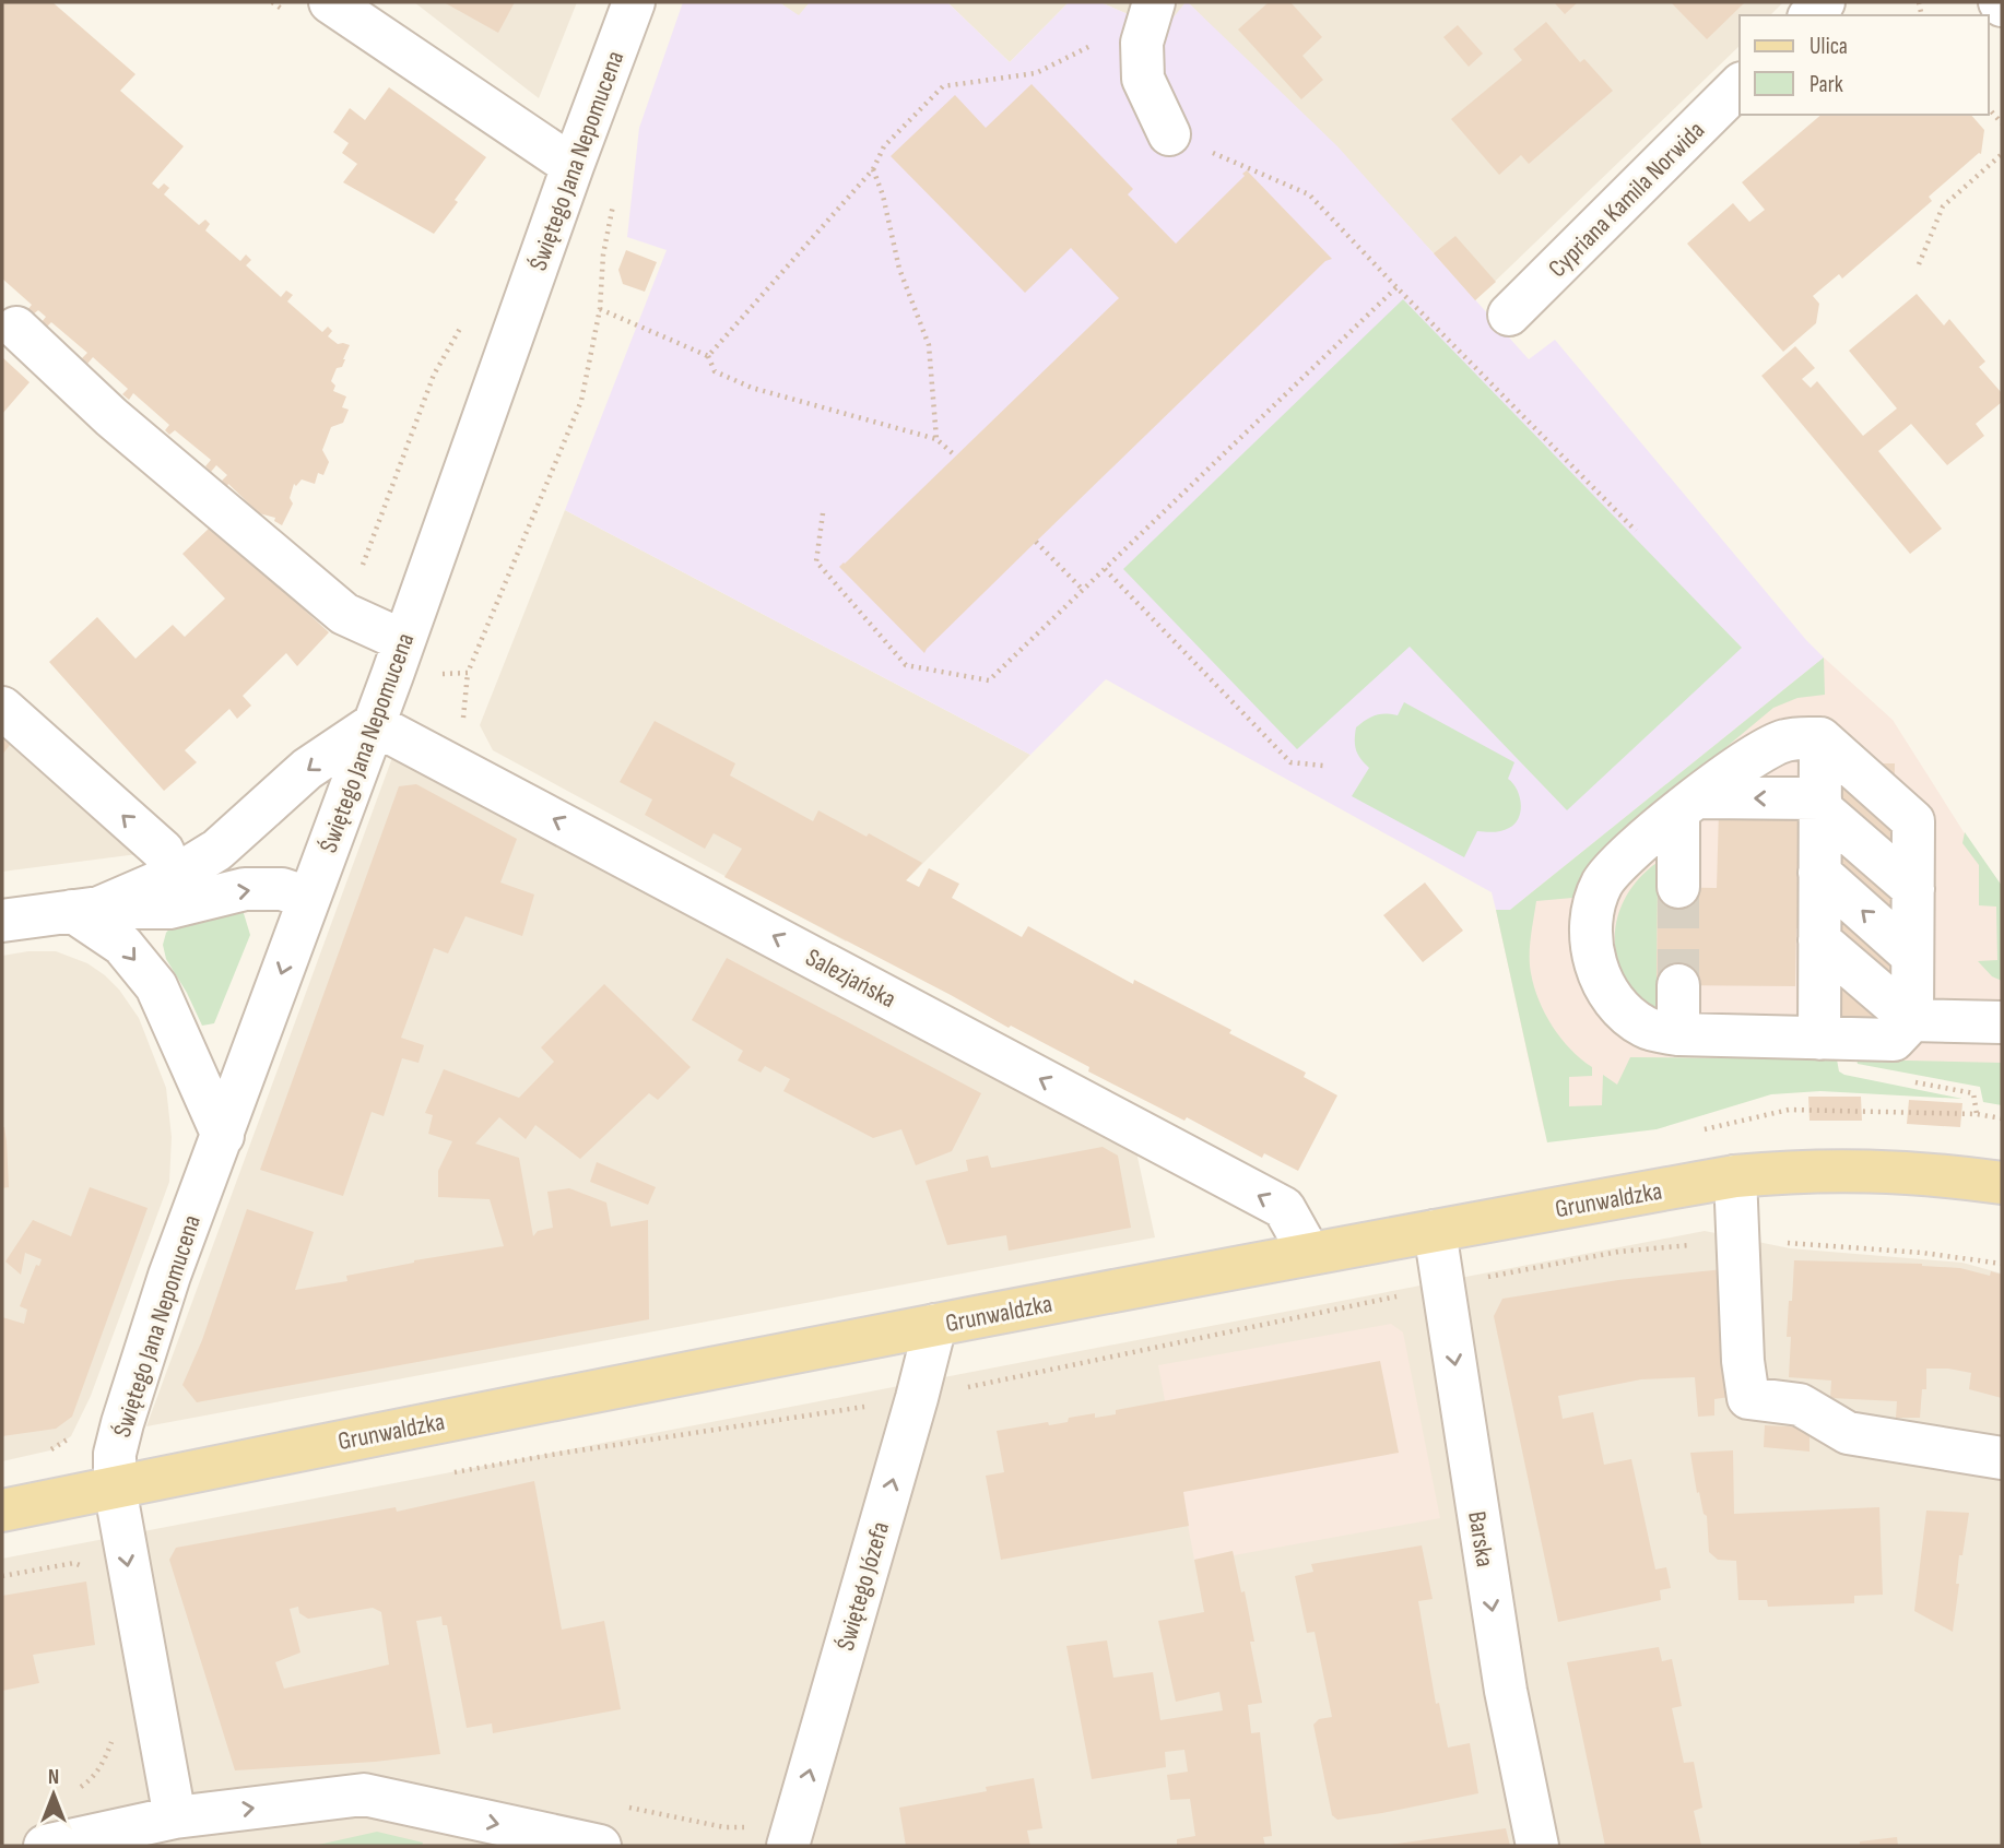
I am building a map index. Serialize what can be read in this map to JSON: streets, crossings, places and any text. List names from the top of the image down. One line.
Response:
{"streets":{"main road":["Grunwaldzka"],"street":["Świętego Jana Nepomucena","Cypriana Kamila Norwida","Salezjańska","Barska","Świętego Józefa"]},"crossings":[["Świętego Jana Nepomucena","Salezjańska"],["Świętego Jana Nepomucena","Grunwaldzka"],["Salezjańska","Grunwaldzka"],["Grunwaldzka","Barska"],["Grunwaldzka","Świętego Józefa"]],"one_way":["Salezjańska","Barska","Świętego Józefa"],"legend":["Ulica","Park"],"north":"top"}
